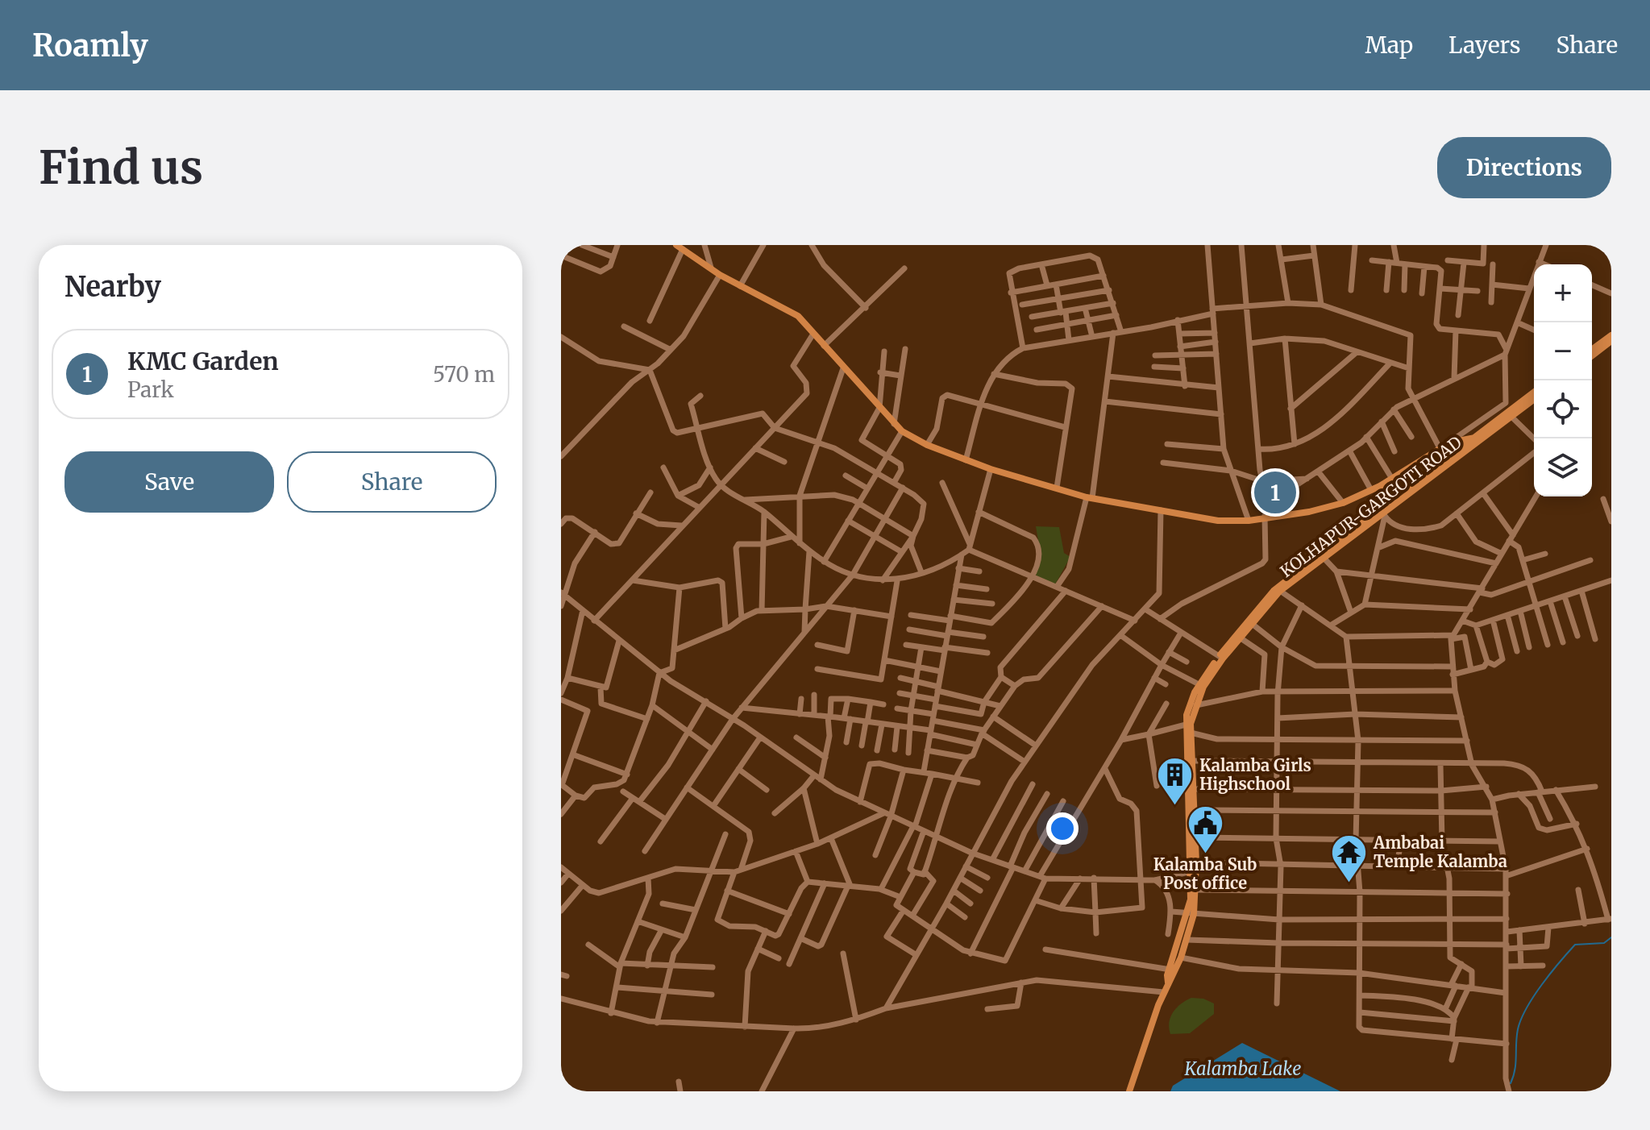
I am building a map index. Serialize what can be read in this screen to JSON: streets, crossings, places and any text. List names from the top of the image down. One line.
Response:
{"streets":{"main road":["KOLHAPUR-GARGOTI ROAD"]},"water":["Kalamba Lake"],"places":{"building":["Kalamba Girls Highschool"],"public building":["Kalamba Sub Post office"],"temple":["Ambabai Temple Kalamba"]},"page":{"header":"Roamly","nav":["Map","Layers","Share"],"buttons":["Directions",["Save","Share"]],"title":"Find us","heading":"Nearby","map_buttons":["+","−"],"list":[{"mark":"1","name":"KMC Garden","note":"Park","value":"570 m"}],"pins":"1"}}
